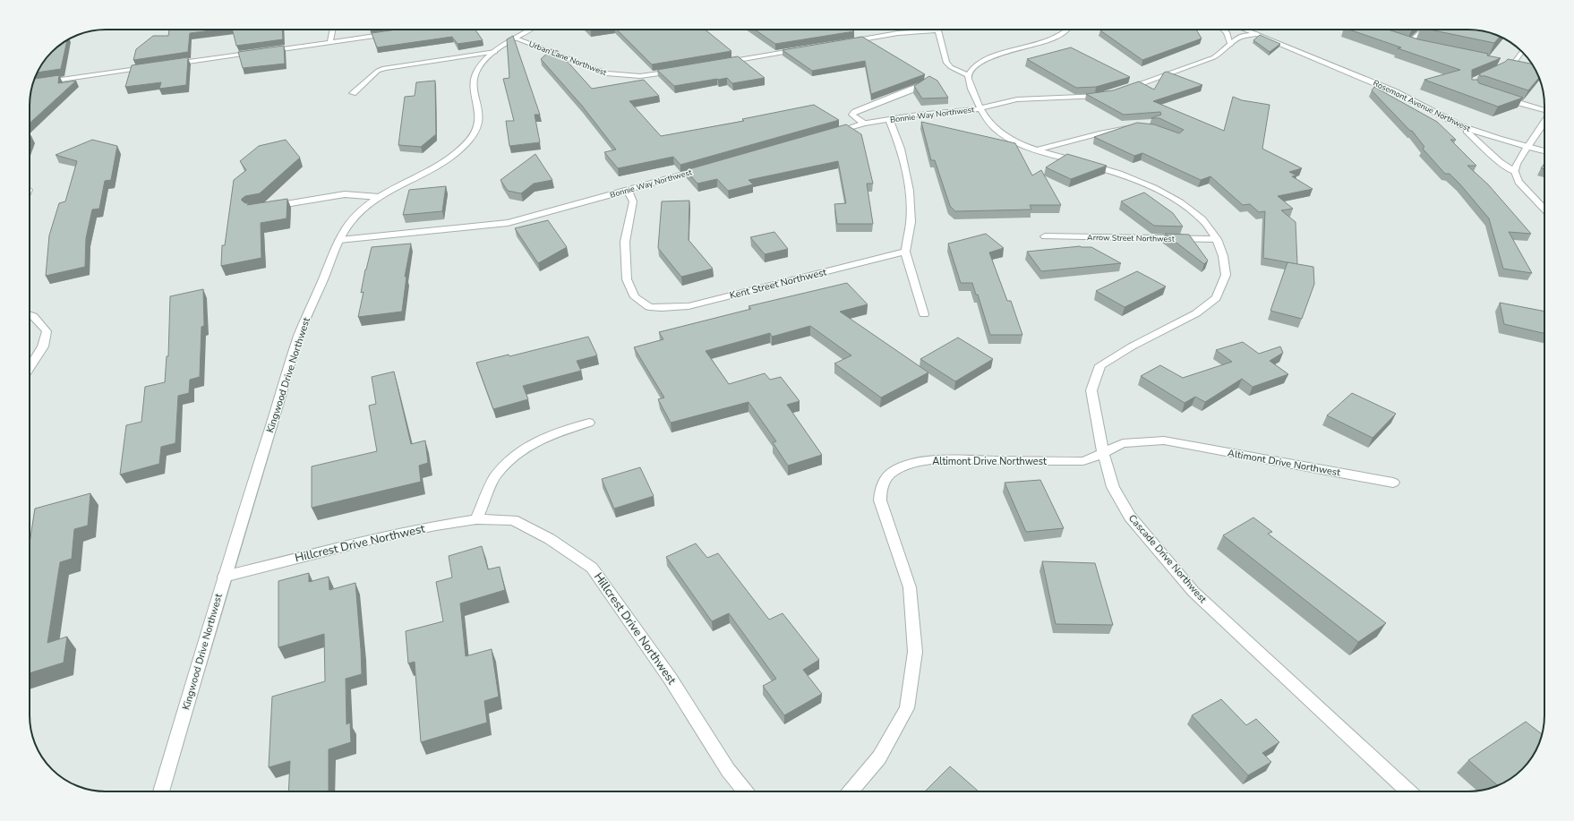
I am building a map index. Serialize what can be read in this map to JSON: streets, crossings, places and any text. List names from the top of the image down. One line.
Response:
{"streets":{"street":["Urban Lane Northwest","Rosemont Avenue Northwest","Bonnie Way Northwest","Arrow Street Northwest","Kent Street Northwest","Kingwood Drive Northwest","Altimont Drive Northwest","Hillcrest Drive Northwest","Cascade Drive Northwest"]},"crossings":[["Urban Lane Northwest","Kingwood Drive Northwest"],["Bonnie Way Northwest","Kent Street Northwest"],["Bonnie Way Northwest","Kingwood Drive Northwest"],["Bonnie Way Northwest","Cascade Drive Northwest"],["Arrow Street Northwest","Cascade Drive Northwest"],["Kingwood Drive Northwest","Hillcrest Drive Northwest"],["Altimont Drive Northwest","Cascade Drive Northwest"]]}
